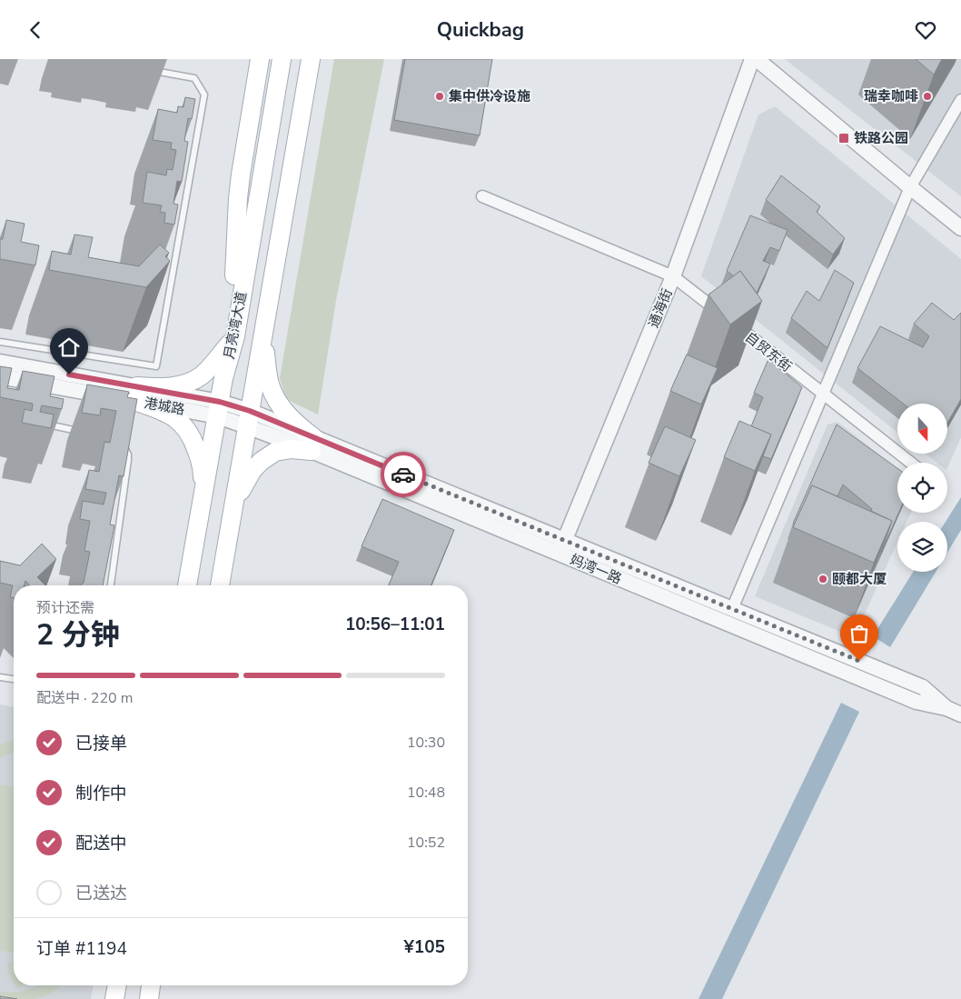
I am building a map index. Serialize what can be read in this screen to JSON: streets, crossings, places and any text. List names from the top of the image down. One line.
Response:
{"streets":{"main road":["月亮湾大道"],"street":["通海街","自贸东街","港城路","妈湾一路"]},"crossings":[["通海街","自贸东街"],["通海街","妈湾一路"],["月亮湾大道","港城路"],["月亮湾大道","妈湾一路"],["港城路","妈湾一路"]],"places":{"other":["集中供冷设施","瑞幸咖啡","颐都大厦"],"transit":["铁路公园"]},"north":"bottom","page":{"header":"Quickbag","heading":["2 分钟","预计还需","10:56–11:01"],"panel":["订单 #1194","¥105"],"bar":"配送中 · 220 m","list":[["已接单","10:30"],["制作中","10:48"],["配送中","10:52"],"已送达"]}}
